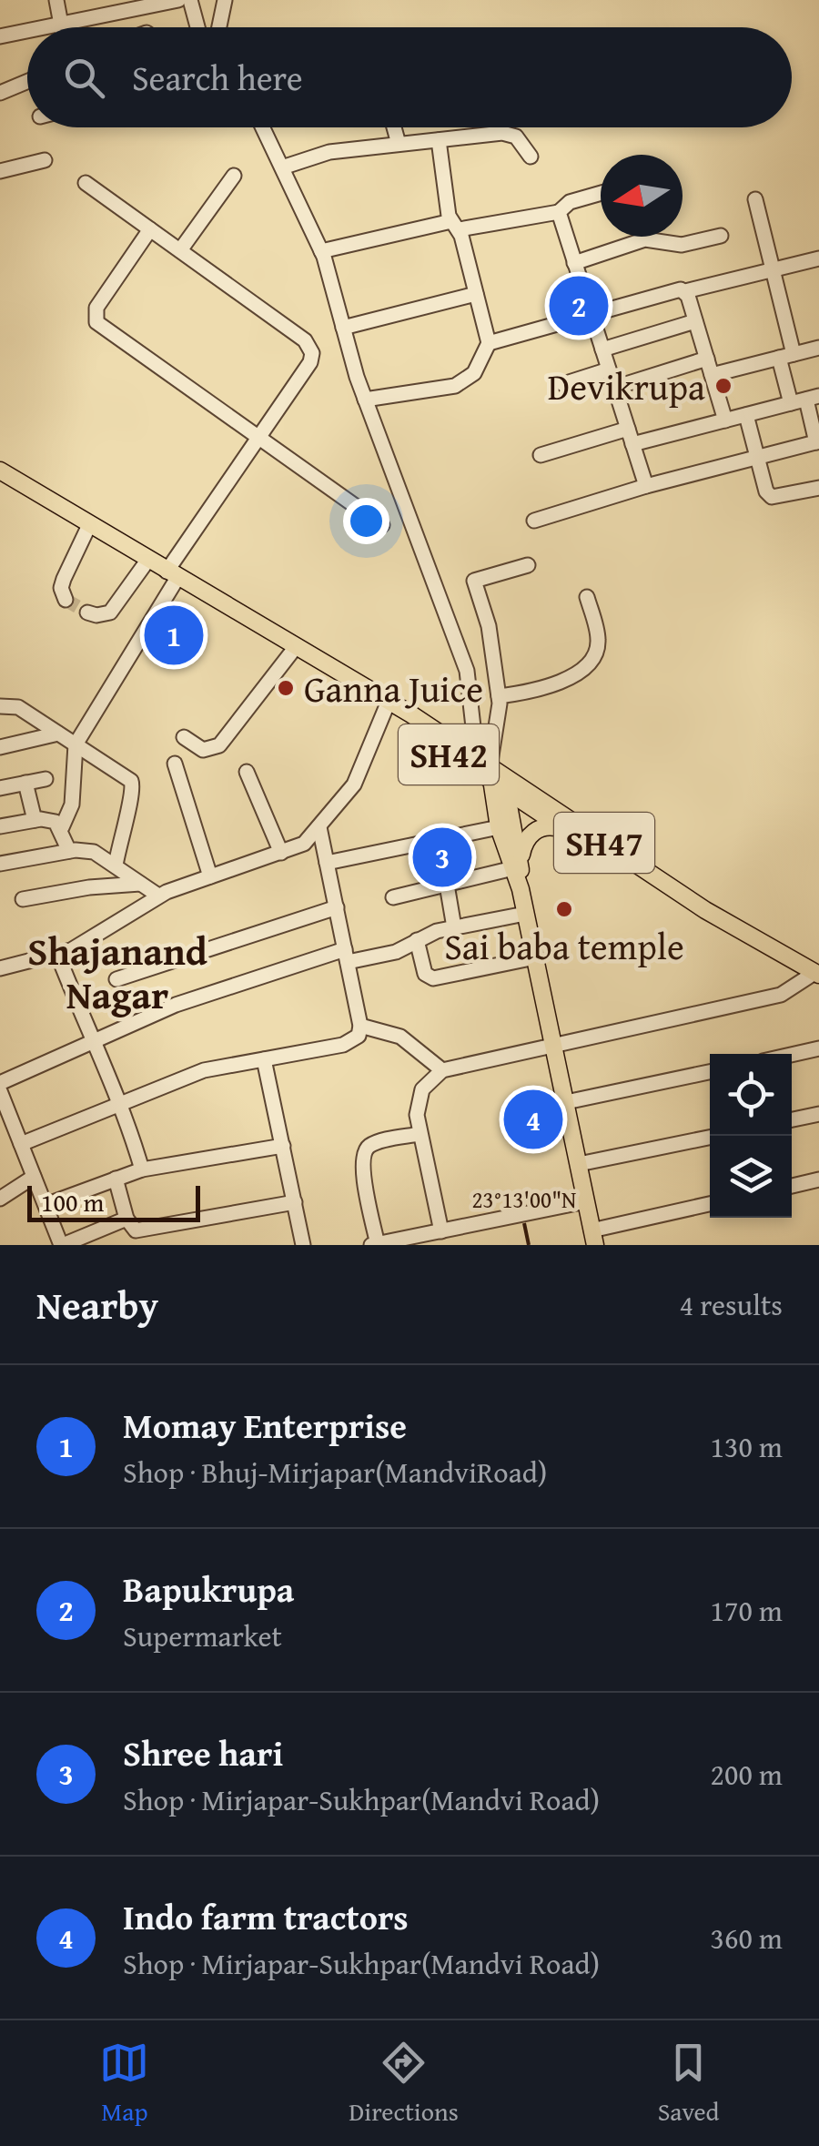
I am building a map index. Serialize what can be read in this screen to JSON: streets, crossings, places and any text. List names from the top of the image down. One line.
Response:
{"streets":{"main road":["SH42","SH47"]},"crossings":[["SH42","SH47"]],"districts":["Shajanand Nagar"],"places":["Devikrupa","Ganna Juice","Sai baba temple"],"scale_bar":"100 m","north":"left","page":{"search":"Search here","pins":["2","1","3","4"],"scale":"100 m","heading":["Nearby","4 results"],"list":[{"mark":"1","name":"Momay Enterprise","note":"Shop · Bhuj-Mirjapar(MandviRoad)","value":"130 m"},{"mark":"2","name":"Bapukrupa","note":"Supermarket","value":"170 m"},{"mark":"3","name":"Shree hari","note":"Shop · Mirjapar-Sukhpar(Mandvi Road)","value":"200 m"},{"mark":"4","name":"Indo farm tractors","note":"Shop · Mirjapar-Sukhpar(Mandvi Road)","value":"360 m"}],"nav":["Map","Directions","Saved"]},"coordinates":["23°13'00\"N"]}
